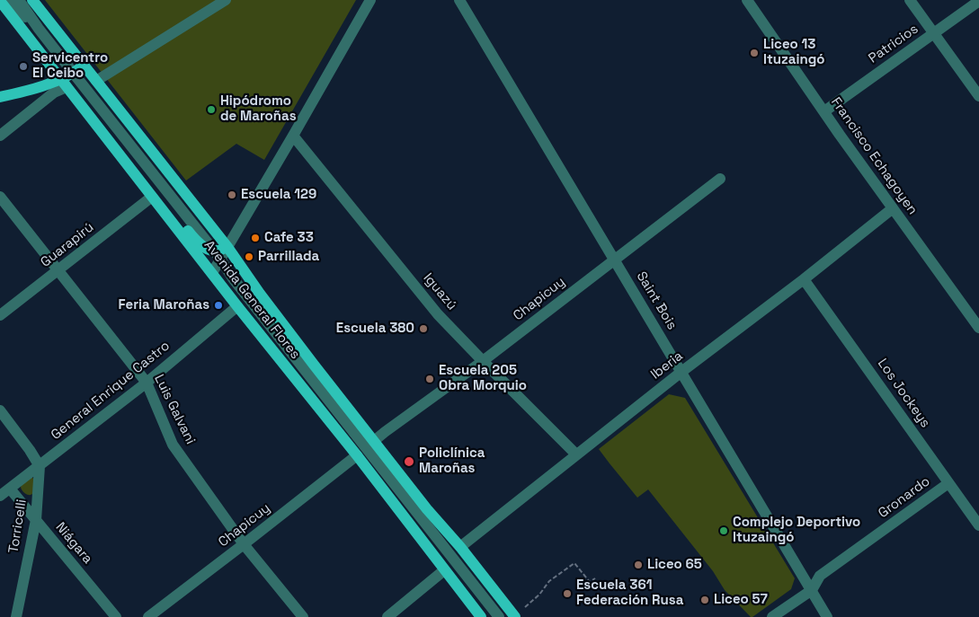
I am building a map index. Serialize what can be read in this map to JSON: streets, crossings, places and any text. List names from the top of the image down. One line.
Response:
{"streets":{"main road":["Avenida General Flores"],"street":["Patricios","Francisco Echagoyen","Guarapirú","Iguazú","Chapicuy","Saint Bois","Iberia","General Enrique Castro","Los Jockeys","Luis Galvani","Gronardo","Torricelli","Niágara"]},"crossings":[["Patricios","Francisco Echagoyen"],["Francisco Echagoyen","Iberia"],["Guarapirú","Avenida General Flores"],["Guarapirú","Luis Galvani"],["Iguazú","Chapicuy"],["Iguazú","Iberia"],["Chapicuy","Avenida General Flores"],["Chapicuy","Saint Bois"],["Chapicuy","Luis Galvani"],["Avenida General Flores","Iberia"],["Avenida General Flores","General Enrique Castro"],["Saint Bois","Iberia"],["Saint Bois","Gronardo"],["Iberia","Los Jockeys"],["General Enrique Castro","Luis Galvani"],["General Enrique Castro","Torricelli"],["General Enrique Castro","Niágara"],["Los Jockeys","Gronardo"],["Torricelli","Niágara"]],"places":["Liceo 13 Ituzaingó","Servicentro El Ceibo","Hipódromo de Maroñas","Escuela 129","Cafe 33","Parrillada","Feria Maroñas","Escuela 380","Escuela 205 Obra Morquio","Policlínica Maroñas","Complejo Deportivo Ituzaingó","Liceo 65","Escuela 361 Federación Rusa","Liceo 57"]}
